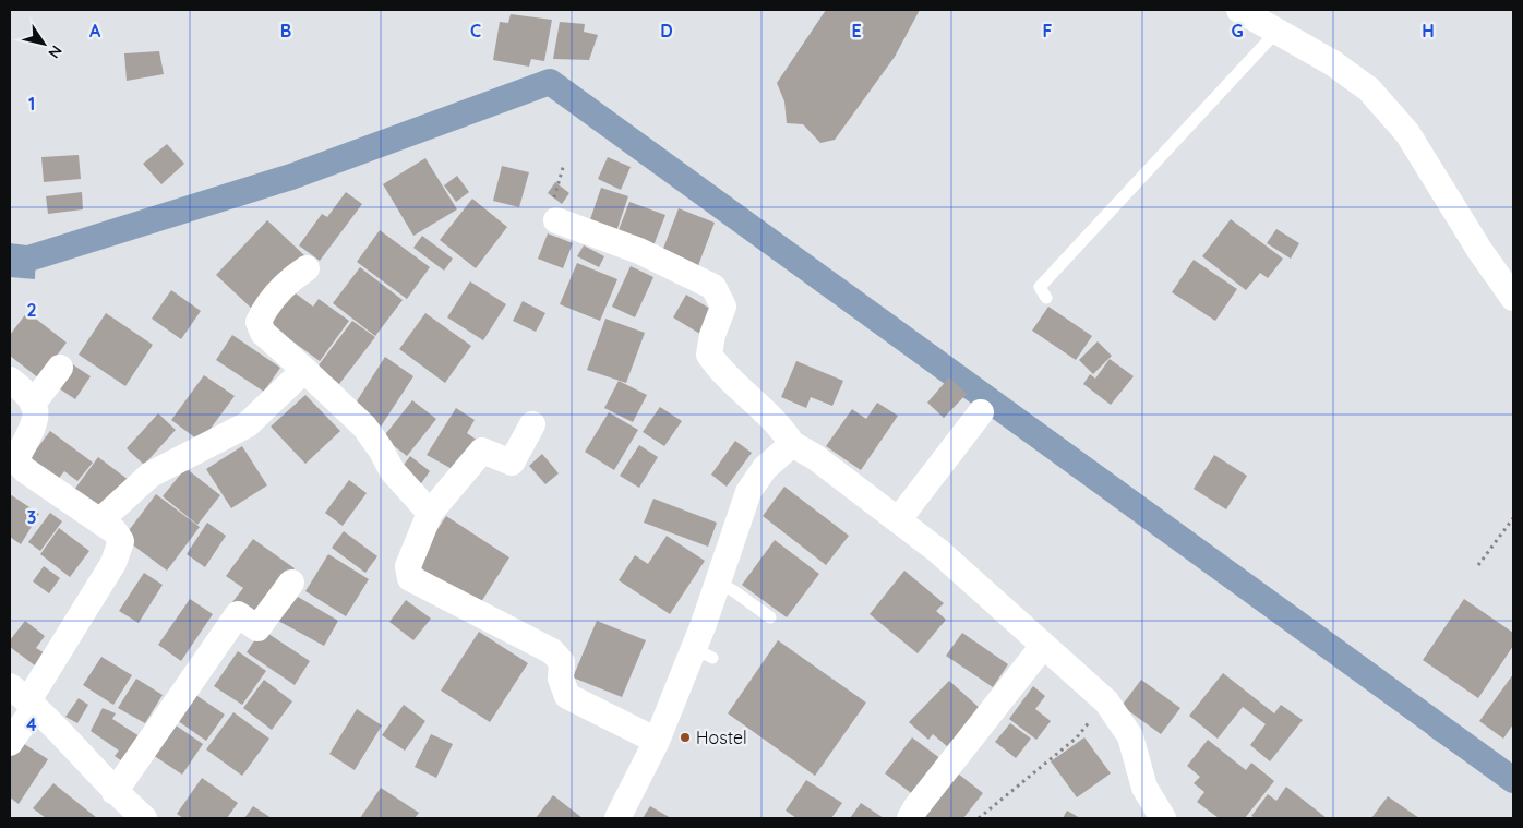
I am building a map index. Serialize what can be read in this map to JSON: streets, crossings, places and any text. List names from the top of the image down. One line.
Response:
{"places":["Hostel"],"north":"bottom right","grid":{"columns":["A","B","C","D","E","F","G","H"],"rows":["1","2","3","4"]}}
